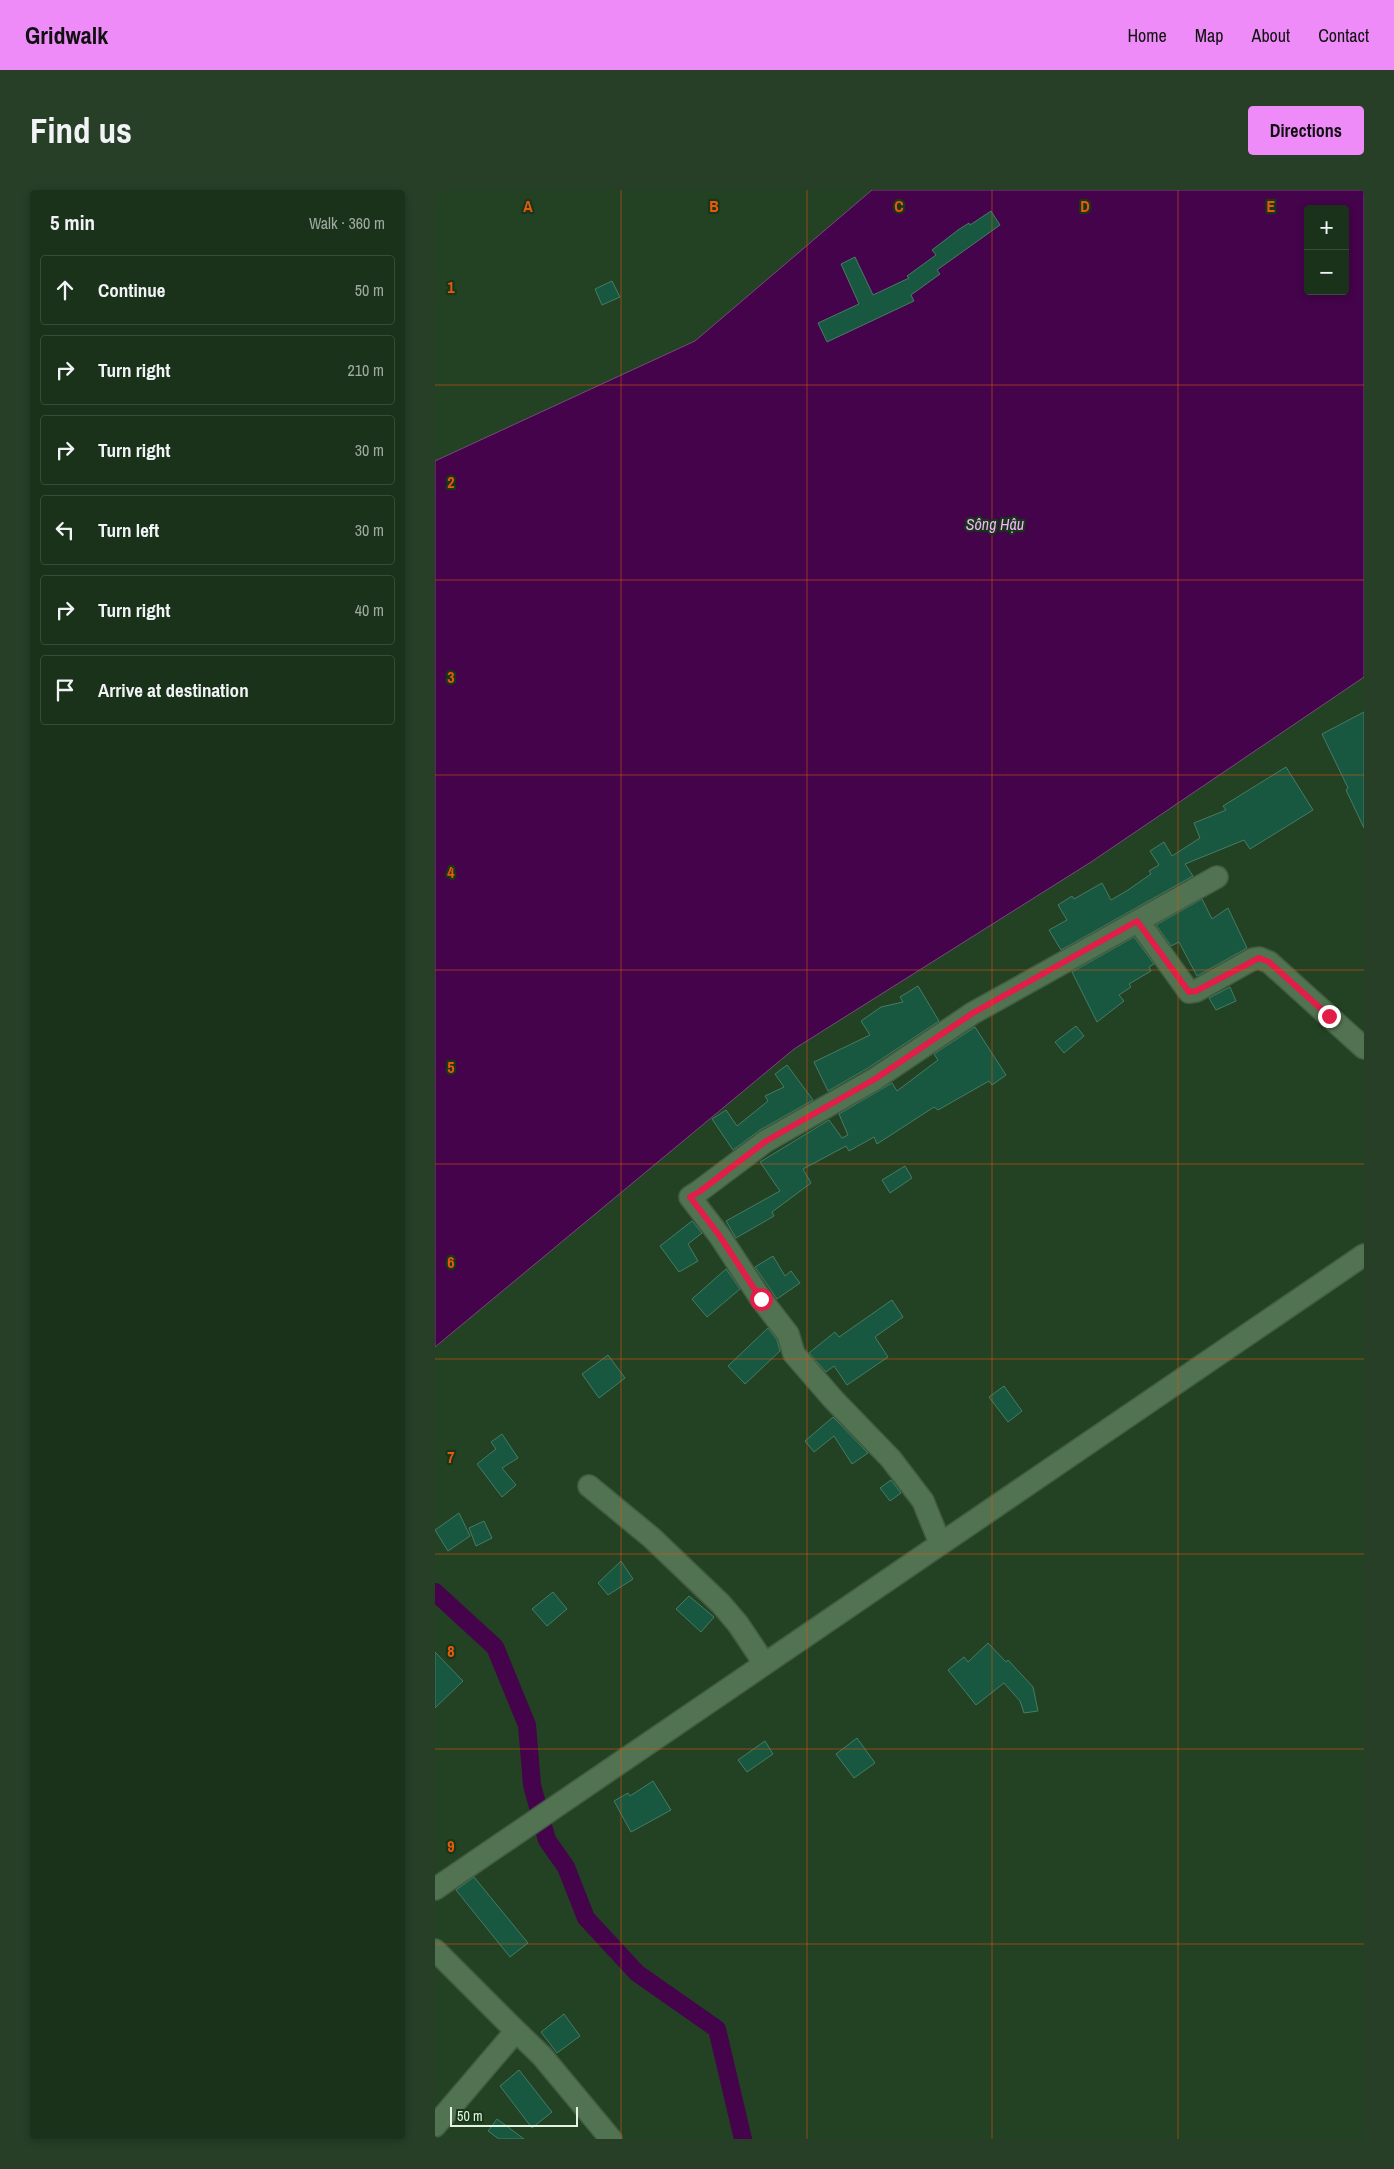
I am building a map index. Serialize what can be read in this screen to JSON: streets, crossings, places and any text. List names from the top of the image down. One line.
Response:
{"water":["Sông Hậu"],"scale_bar":"50 m","page":{"header":"Gridwalk","nav":["Home","Map","About","Contact"],"buttons":"Directions","title":"Find us","heading":["5 min","Walk · 360 m"],"map_buttons":["+","−"],"list":[["Continue","50 m"],["Turn right","210 m"],["Turn right","30 m"],["Turn left","30 m"],["Turn right","40 m"],"Arrive at destination"],"scale":"50 m"},"grid":{"columns":["A","B","C","D","E"],"rows":["1","2","3","4","5","6","7","8","9"]}}
